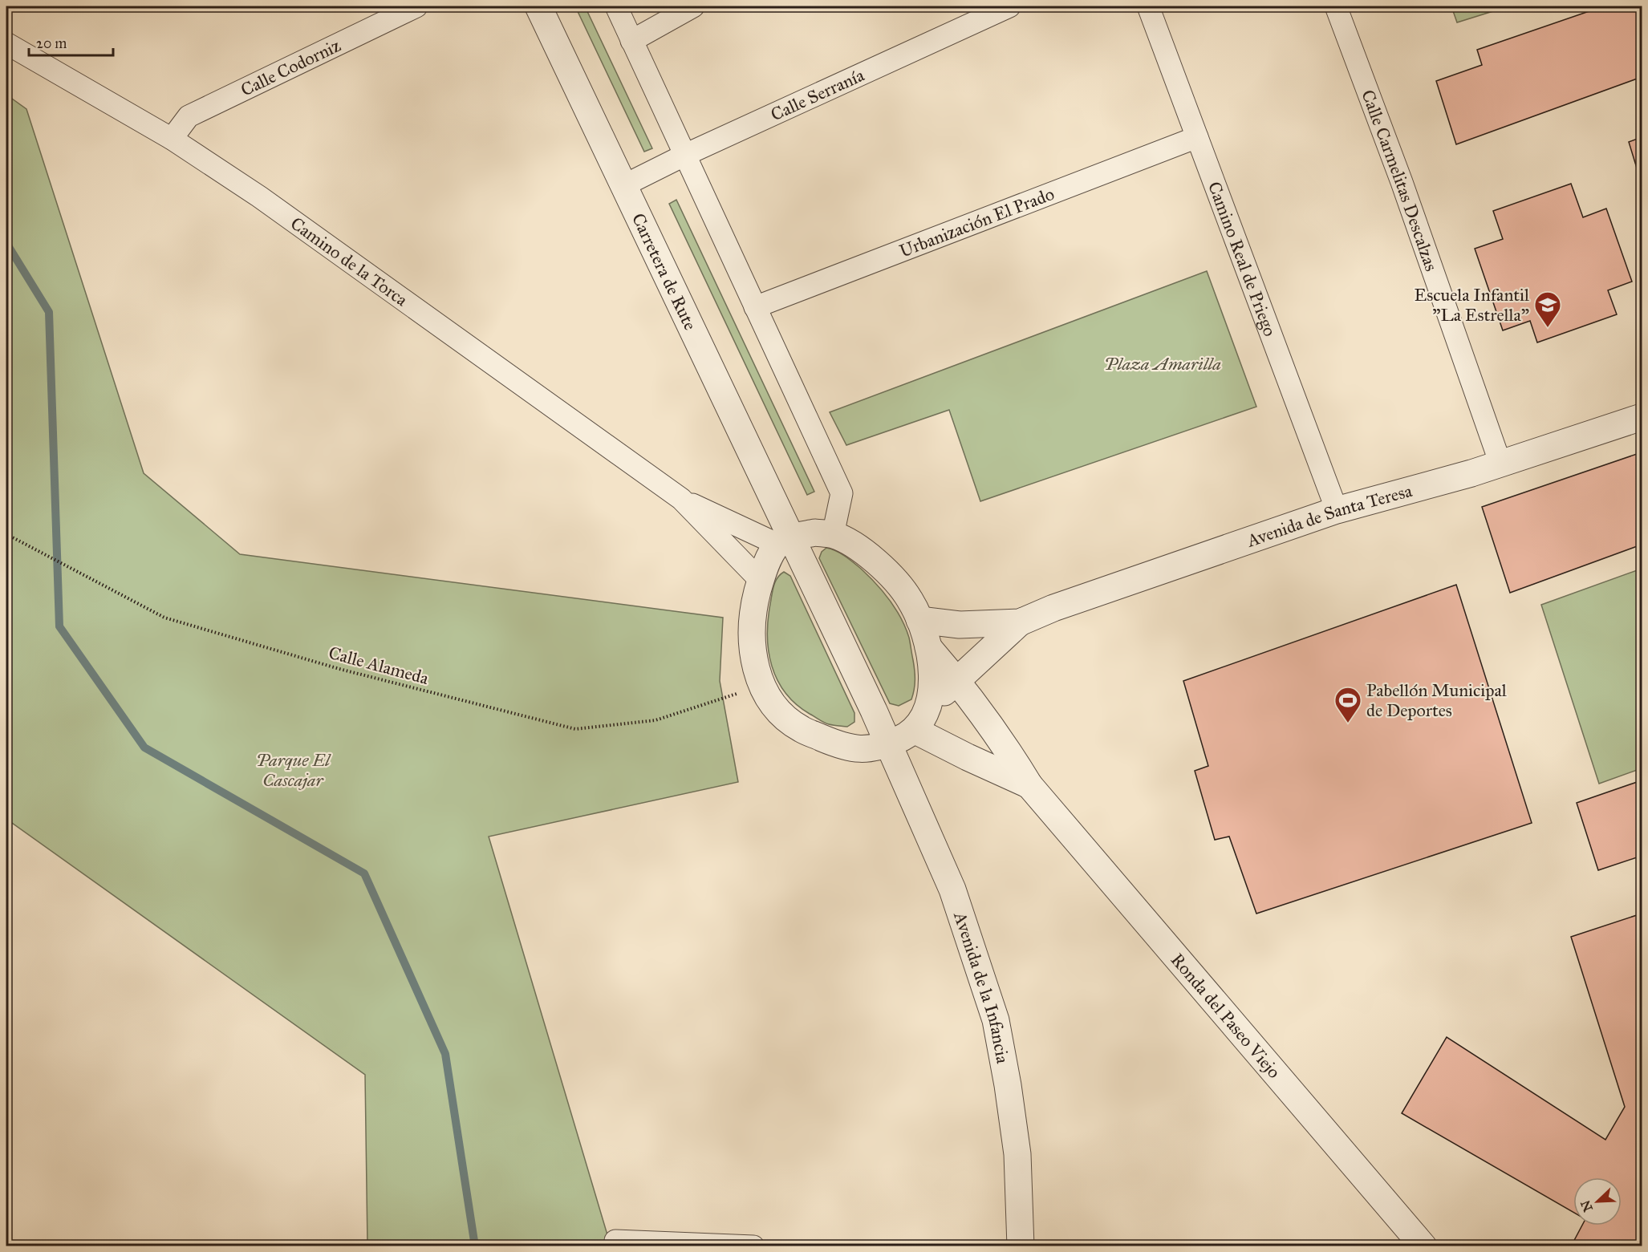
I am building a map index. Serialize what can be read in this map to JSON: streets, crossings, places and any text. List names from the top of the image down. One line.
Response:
{"streets":{"street":["Calle Codorniz","Calle Serranía","Calle Carmelitas Descalzas","Urbanización El Prado","Camino Real de Priego","Camino de la Torca","Carretera de Rute","Avenida de Santa Teresa","Avenida de la Infancia","Ronda del Paseo Viejo"],"path":["Calle Alameda"]},"crossings":[["Calle Codorniz","Camino de la Torca"],["Calle Serranía","Carretera de Rute"],["Calle Carmelitas Descalzas","Avenida de Santa Teresa"],["Urbanización El Prado","Camino Real de Priego"],["Camino Real de Priego","Avenida de Santa Teresa"],["Camino de la Torca","Carretera de Rute"],["Carretera de Rute","Avenida de la Infancia"],["Avenida de Santa Teresa","Ronda del Paseo Viejo"]],"parks":["Plaza Amarilla","Parque El Cascajar"],"places":{"school or university":["Escuela Infantil \"La Estrella\""],"sports":["Pabellón Municipal de Deportes"]},"scale_bar":"20 m","north":"bottom left"}
